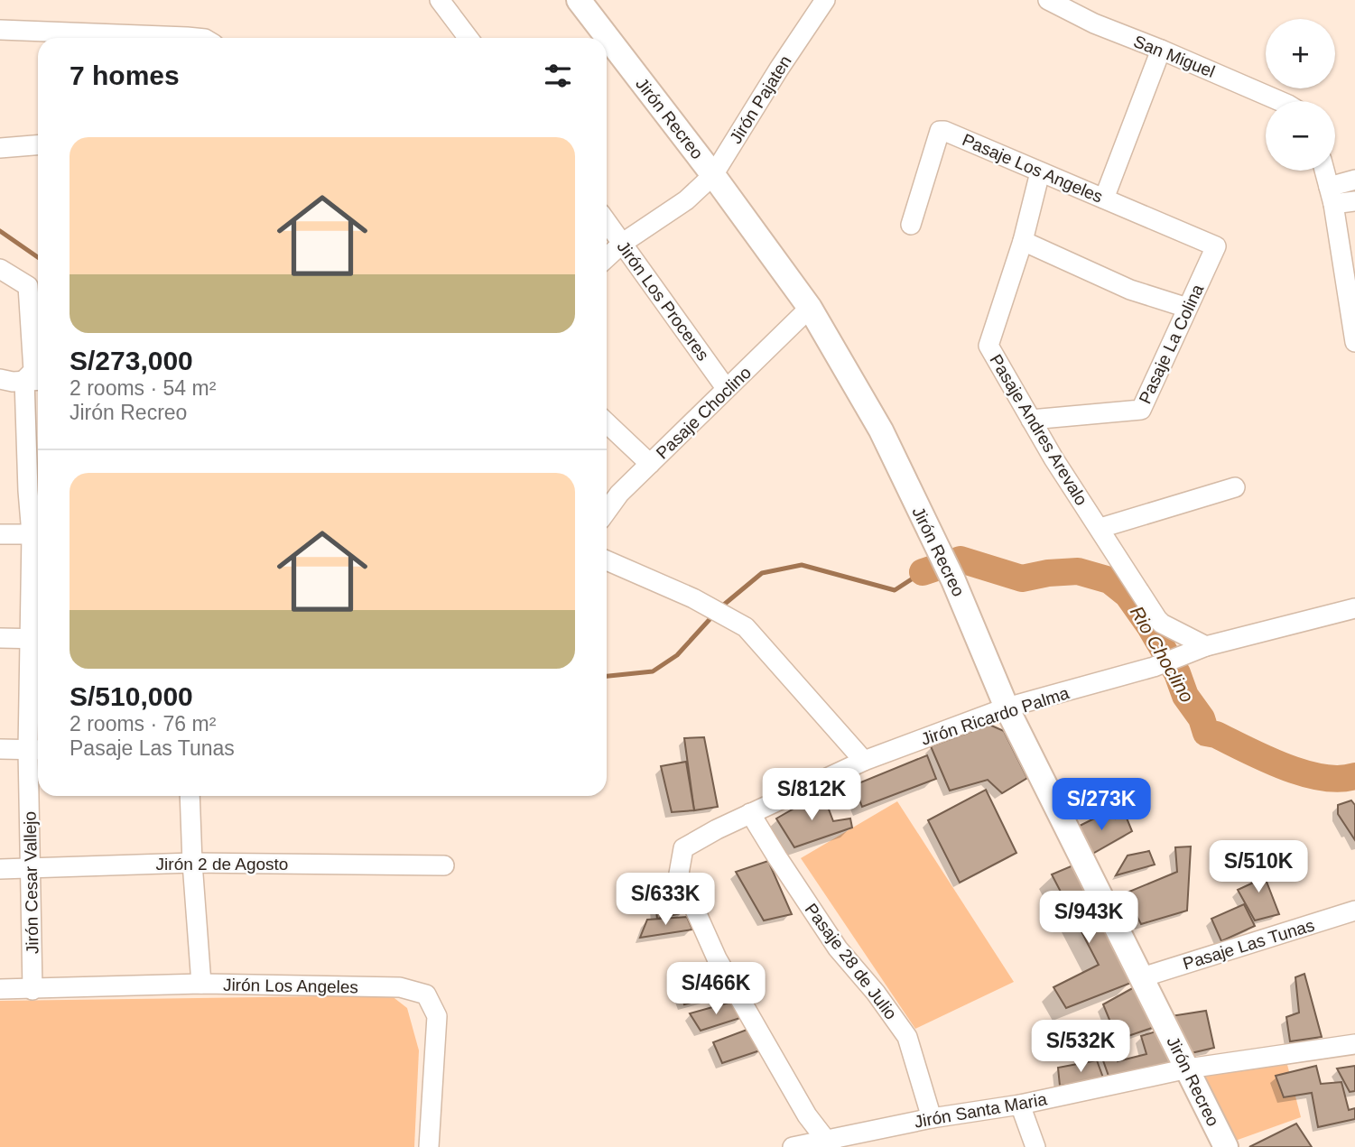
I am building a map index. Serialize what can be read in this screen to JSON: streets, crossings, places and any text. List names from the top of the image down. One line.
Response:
{"streets":{"main road":["Jirón Recreo"],"street":["San Miguel","Jirón Pajaten","Pasaje Los Angeles","Jirón Los Proceres","Pasaje La Colina","Pasaje Choclino","Pasaje Andres Arevalo","Jirón Ricardo Palma","Jirón 2 de Agosto","Jirón Cesar Vallejo","Pasaje Las Tunas","Pasaje 28 de Julio","Jirón Los Angeles","Jirón Santa Maria"]},"crossings":[["Jirón Pajaten","Jirón Recreo"],["Jirón Pajaten","Jirón Los Proceres"],["Jirón Recreo","Pasaje Choclino"],["Jirón Recreo","Jirón Ricardo Palma"],["Jirón Recreo","Pasaje Las Tunas"],["Jirón Recreo","Jirón Santa Maria"],["Pasaje Los Angeles","Pasaje La Colina"],["Pasaje Los Angeles","Pasaje Andres Arevalo"],["Jirón Los Proceres","Pasaje Choclino"],["Pasaje La Colina","Pasaje Andres Arevalo"],["Pasaje Andres Arevalo","Jirón Ricardo Palma"],["Jirón Ricardo Palma","Pasaje 28 de Julio"],["Jirón Ricardo Palma","Jirón Santa Maria"],["Jirón 2 de Agosto","Jirón Cesar Vallejo"],["Jirón Cesar Vallejo","Jirón Los Angeles"],["Pasaje 28 de Julio","Jirón Santa Maria"]],"water":["Rio Choclino"],"page":{"map_buttons":["+","−"],"heading":"7 homes","list":[{"name":"S/273,000","note":"2 rooms · 54 m² · Jirón Recreo"},{"name":"S/510,000","note":"2 rooms · 76 m² · Pasaje Las Tunas"}],"price":["S/812K","S/273K","S/510K","S/633K","S/943K","S/466K","S/532K"]}}
